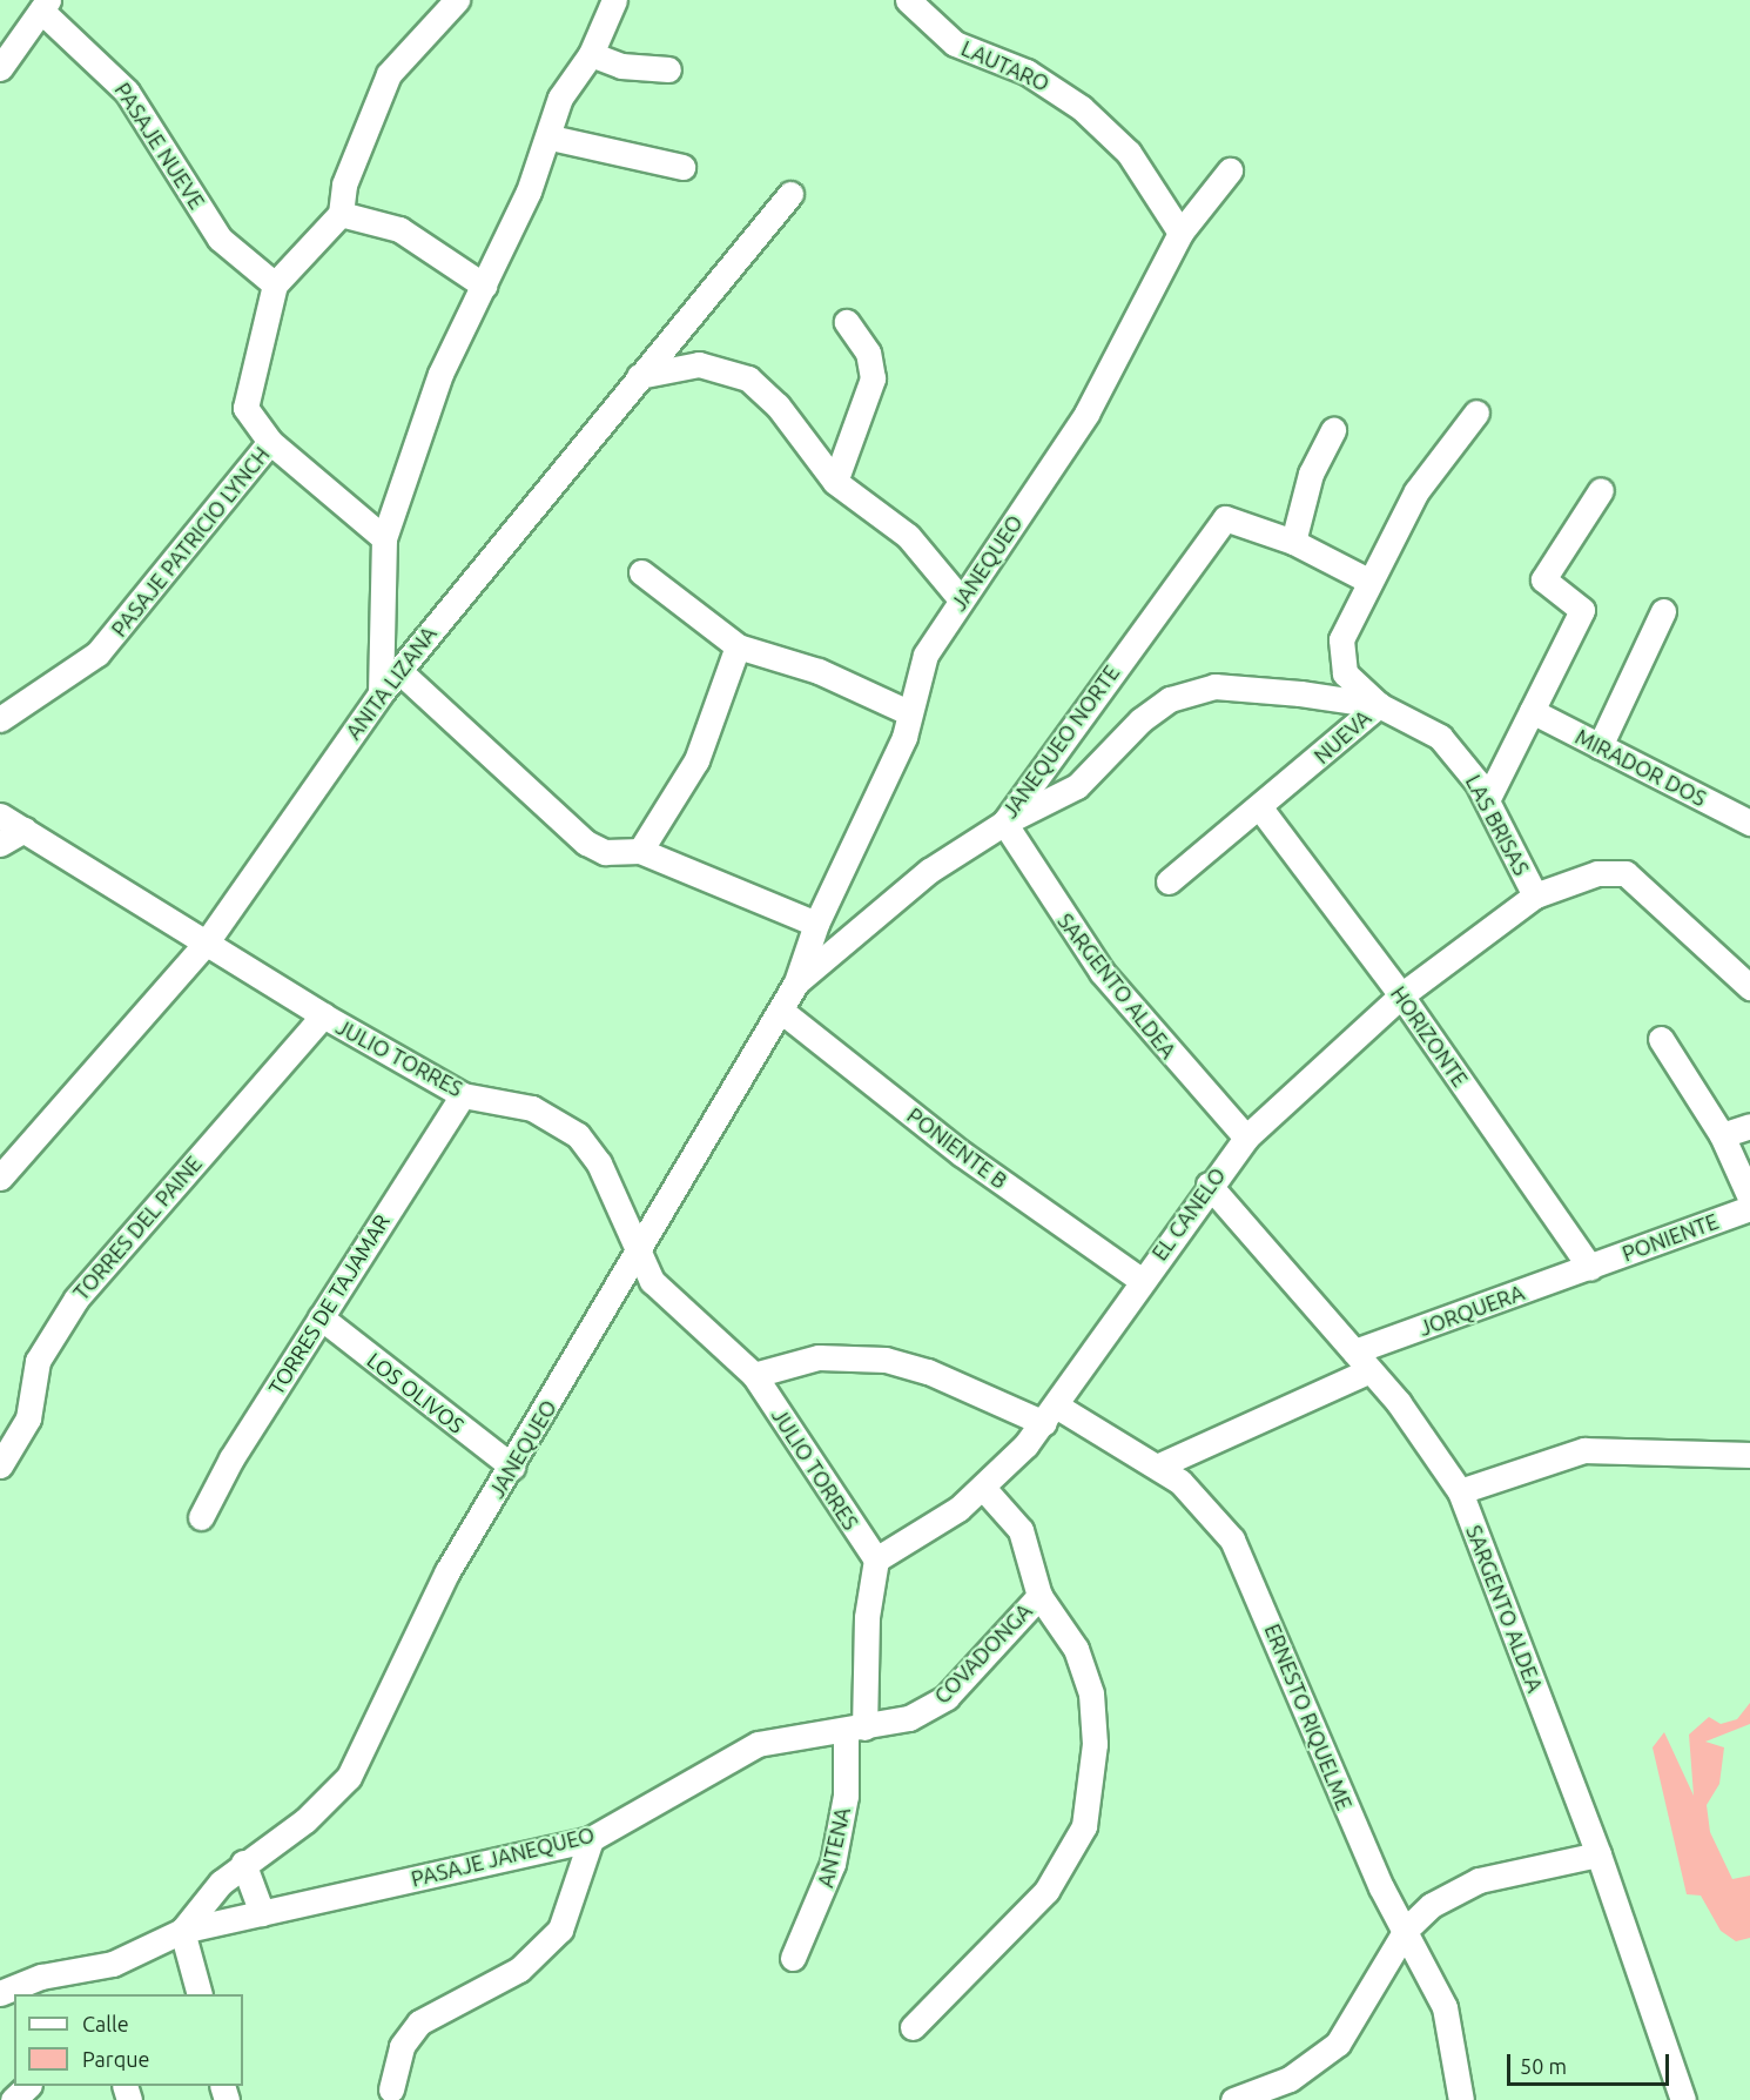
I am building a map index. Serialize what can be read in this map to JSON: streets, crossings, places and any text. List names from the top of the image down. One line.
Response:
{"streets":{"street":["LAUTARO","PASAJE NUEVE","PASAJE PATRICIO LYNCH","JANEQUEO","ANITA LIZANA","NUEVA","JANEQUEO NORTE","MIRADOR DOS","LAS BRISAS","SARGENTO ALDEA","HORIZONTE","JULIO TORRES","PONIENTE B","EL CANELO","TORRES DEL PAINE","PONIENTE","TORRES DE TAJAMAR","JORQUERA","LOS OLIVOS","COVADONGA","ERNESTO RIQUELME","ANTENA","PASAJE JANEQUEO"]},"crossings":[["LAUTARO","JANEQUEO"],["JANEQUEO","JANEQUEO NORTE"],["JANEQUEO","JULIO TORRES"],["JANEQUEO","PONIENTE B"],["JANEQUEO","LOS OLIVOS"],["JANEQUEO","PASAJE JANEQUEO"],["ANITA LIZANA","JULIO TORRES"],["NUEVA","JANEQUEO NORTE"],["NUEVA","LAS BRISAS"],["NUEVA","HORIZONTE"],["JANEQUEO NORTE","SARGENTO ALDEA"],["JANEQUEO NORTE","PONIENTE B"],["LAS BRISAS","EL CANELO"],["SARGENTO ALDEA","EL CANELO"],["SARGENTO ALDEA","JORQUERA"],["HORIZONTE","EL CANELO"],["HORIZONTE","PONIENTE"],["HORIZONTE","JORQUERA"],["JULIO TORRES","EL CANELO"],["JULIO TORRES","TORRES DEL PAINE"],["JULIO TORRES","TORRES DE TAJAMAR"],["JULIO TORRES","ERNESTO RIQUELME"],["PONIENTE B","EL CANELO"],["EL CANELO","ERNESTO RIQUELME"],["PONIENTE","JORQUERA"],["TORRES DE TAJAMAR","LOS OLIVOS"],["JORQUERA","ERNESTO RIQUELME"],["COVADONGA","ANTENA"],["COVADONGA","PASAJE JANEQUEO"],["ANTENA","PASAJE JANEQUEO"]],"legend":["Calle","Parque"],"scale_bar":"50 m"}
